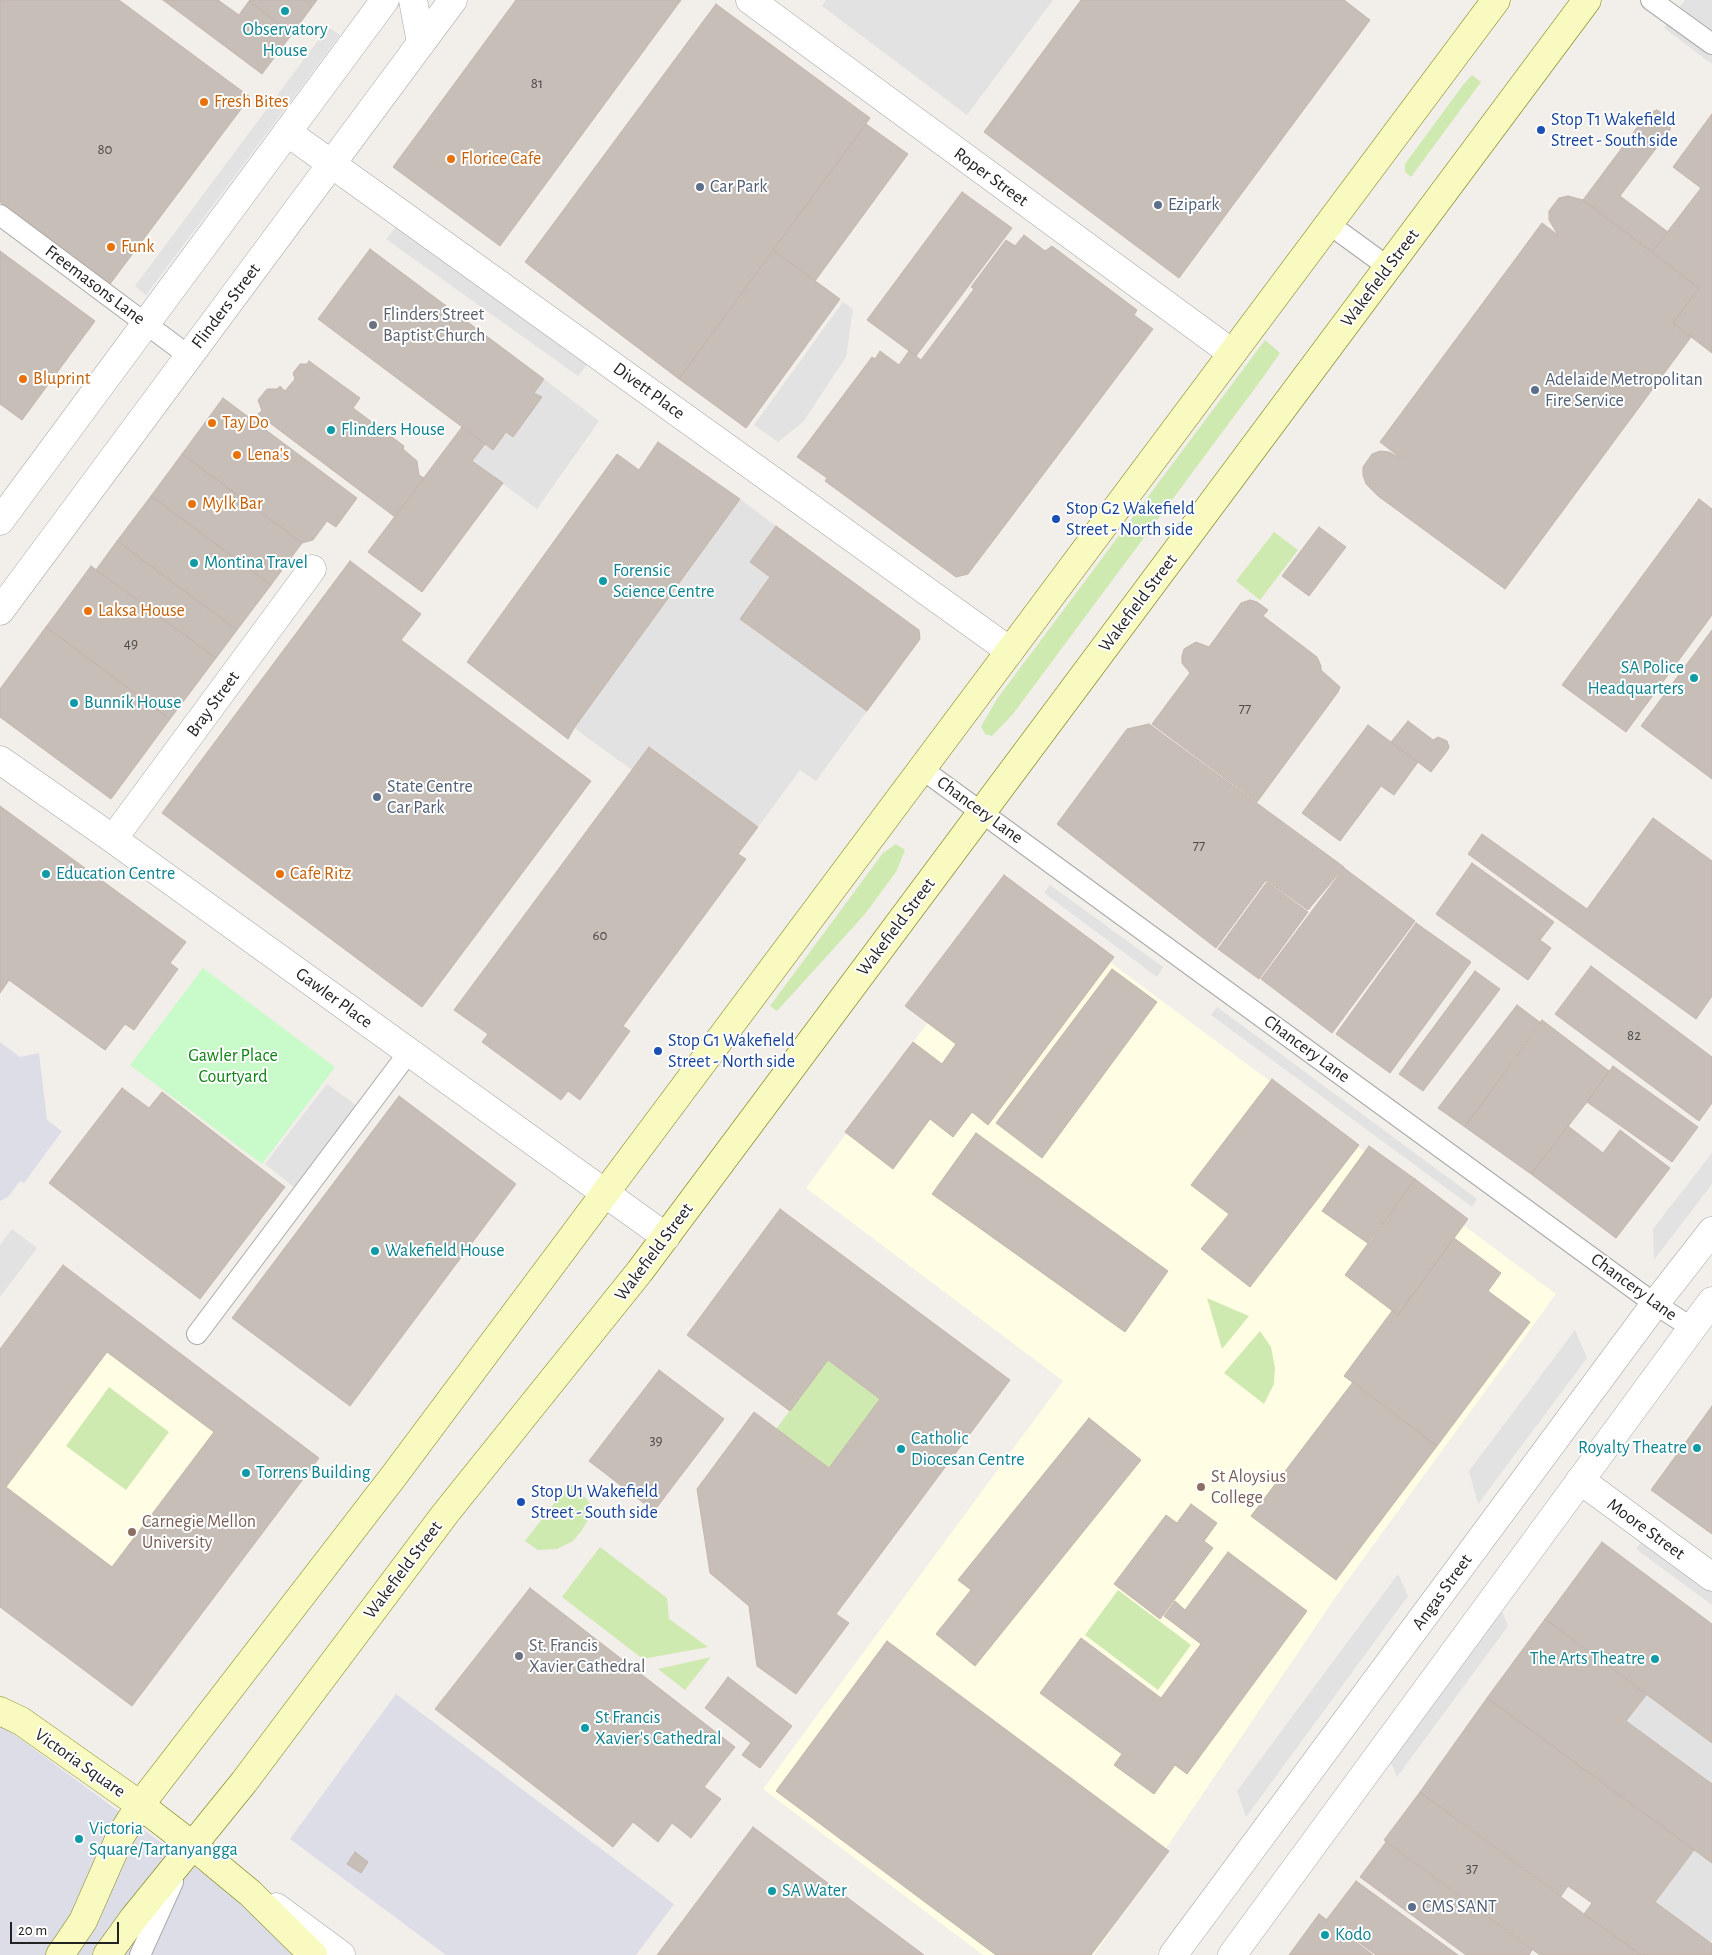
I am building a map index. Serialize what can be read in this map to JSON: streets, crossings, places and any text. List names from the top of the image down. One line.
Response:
{"streets":{"main road":["Wakefield Street","Victoria Square"],"street":["Roper Street","Flinders Street","Divett Place","Bray Street","Gawler Place","Moore Street","Angas Street"],"lane":["Freemasons Lane","Chancery Lane"]},"crossings":[["Wakefield Street","Chancery Lane"],["Wakefield Street","Gawler Place"],["Wakefield Street","Victoria Square"],["Freemasons Lane","Flinders Street"],["Flinders Street","Divett Place"],["Bray Street","Gawler Place"],["Chancery Lane","Angas Street"]],"parks":["Gawler Place Courtyard"],"places":["Observatory House","Fresh Bites","Stop T1 Wakefield Street - South side","Florice Cafe","Car Park","Ezipark","Funk","Flinders Street Baptist Church","Bluprint","Adelaide Metropolitan Fire Service","Tay Do","Flinders House","Lena's","Mylk Bar","Stop G2 Wakefield Street - North side","Montina Travel","Forensic Science Centre","Laksa House","SA Police Headquarters","Bunnik House","State Centre Car Park","Education Centre","Cafe Ritz","Stop G1 Wakefield Street - North side","Wakefield House","Royalty Theatre","Catholic Diocesan Centre","Torrens Building","St Aloysius College","Stop U1 Wakefield Street - South side","Carnegie Mellon University","St. Francis Xavier Cathedral","The Arts Theatre","St Francis Xavier's Cathedral","Victoria Square/Tartanyangga","SA Water","CMS SANT","Kodo"],"house_numbers":["81","80","49","77","77","60","82","39","37"],"scale_bar":"20 m"}
